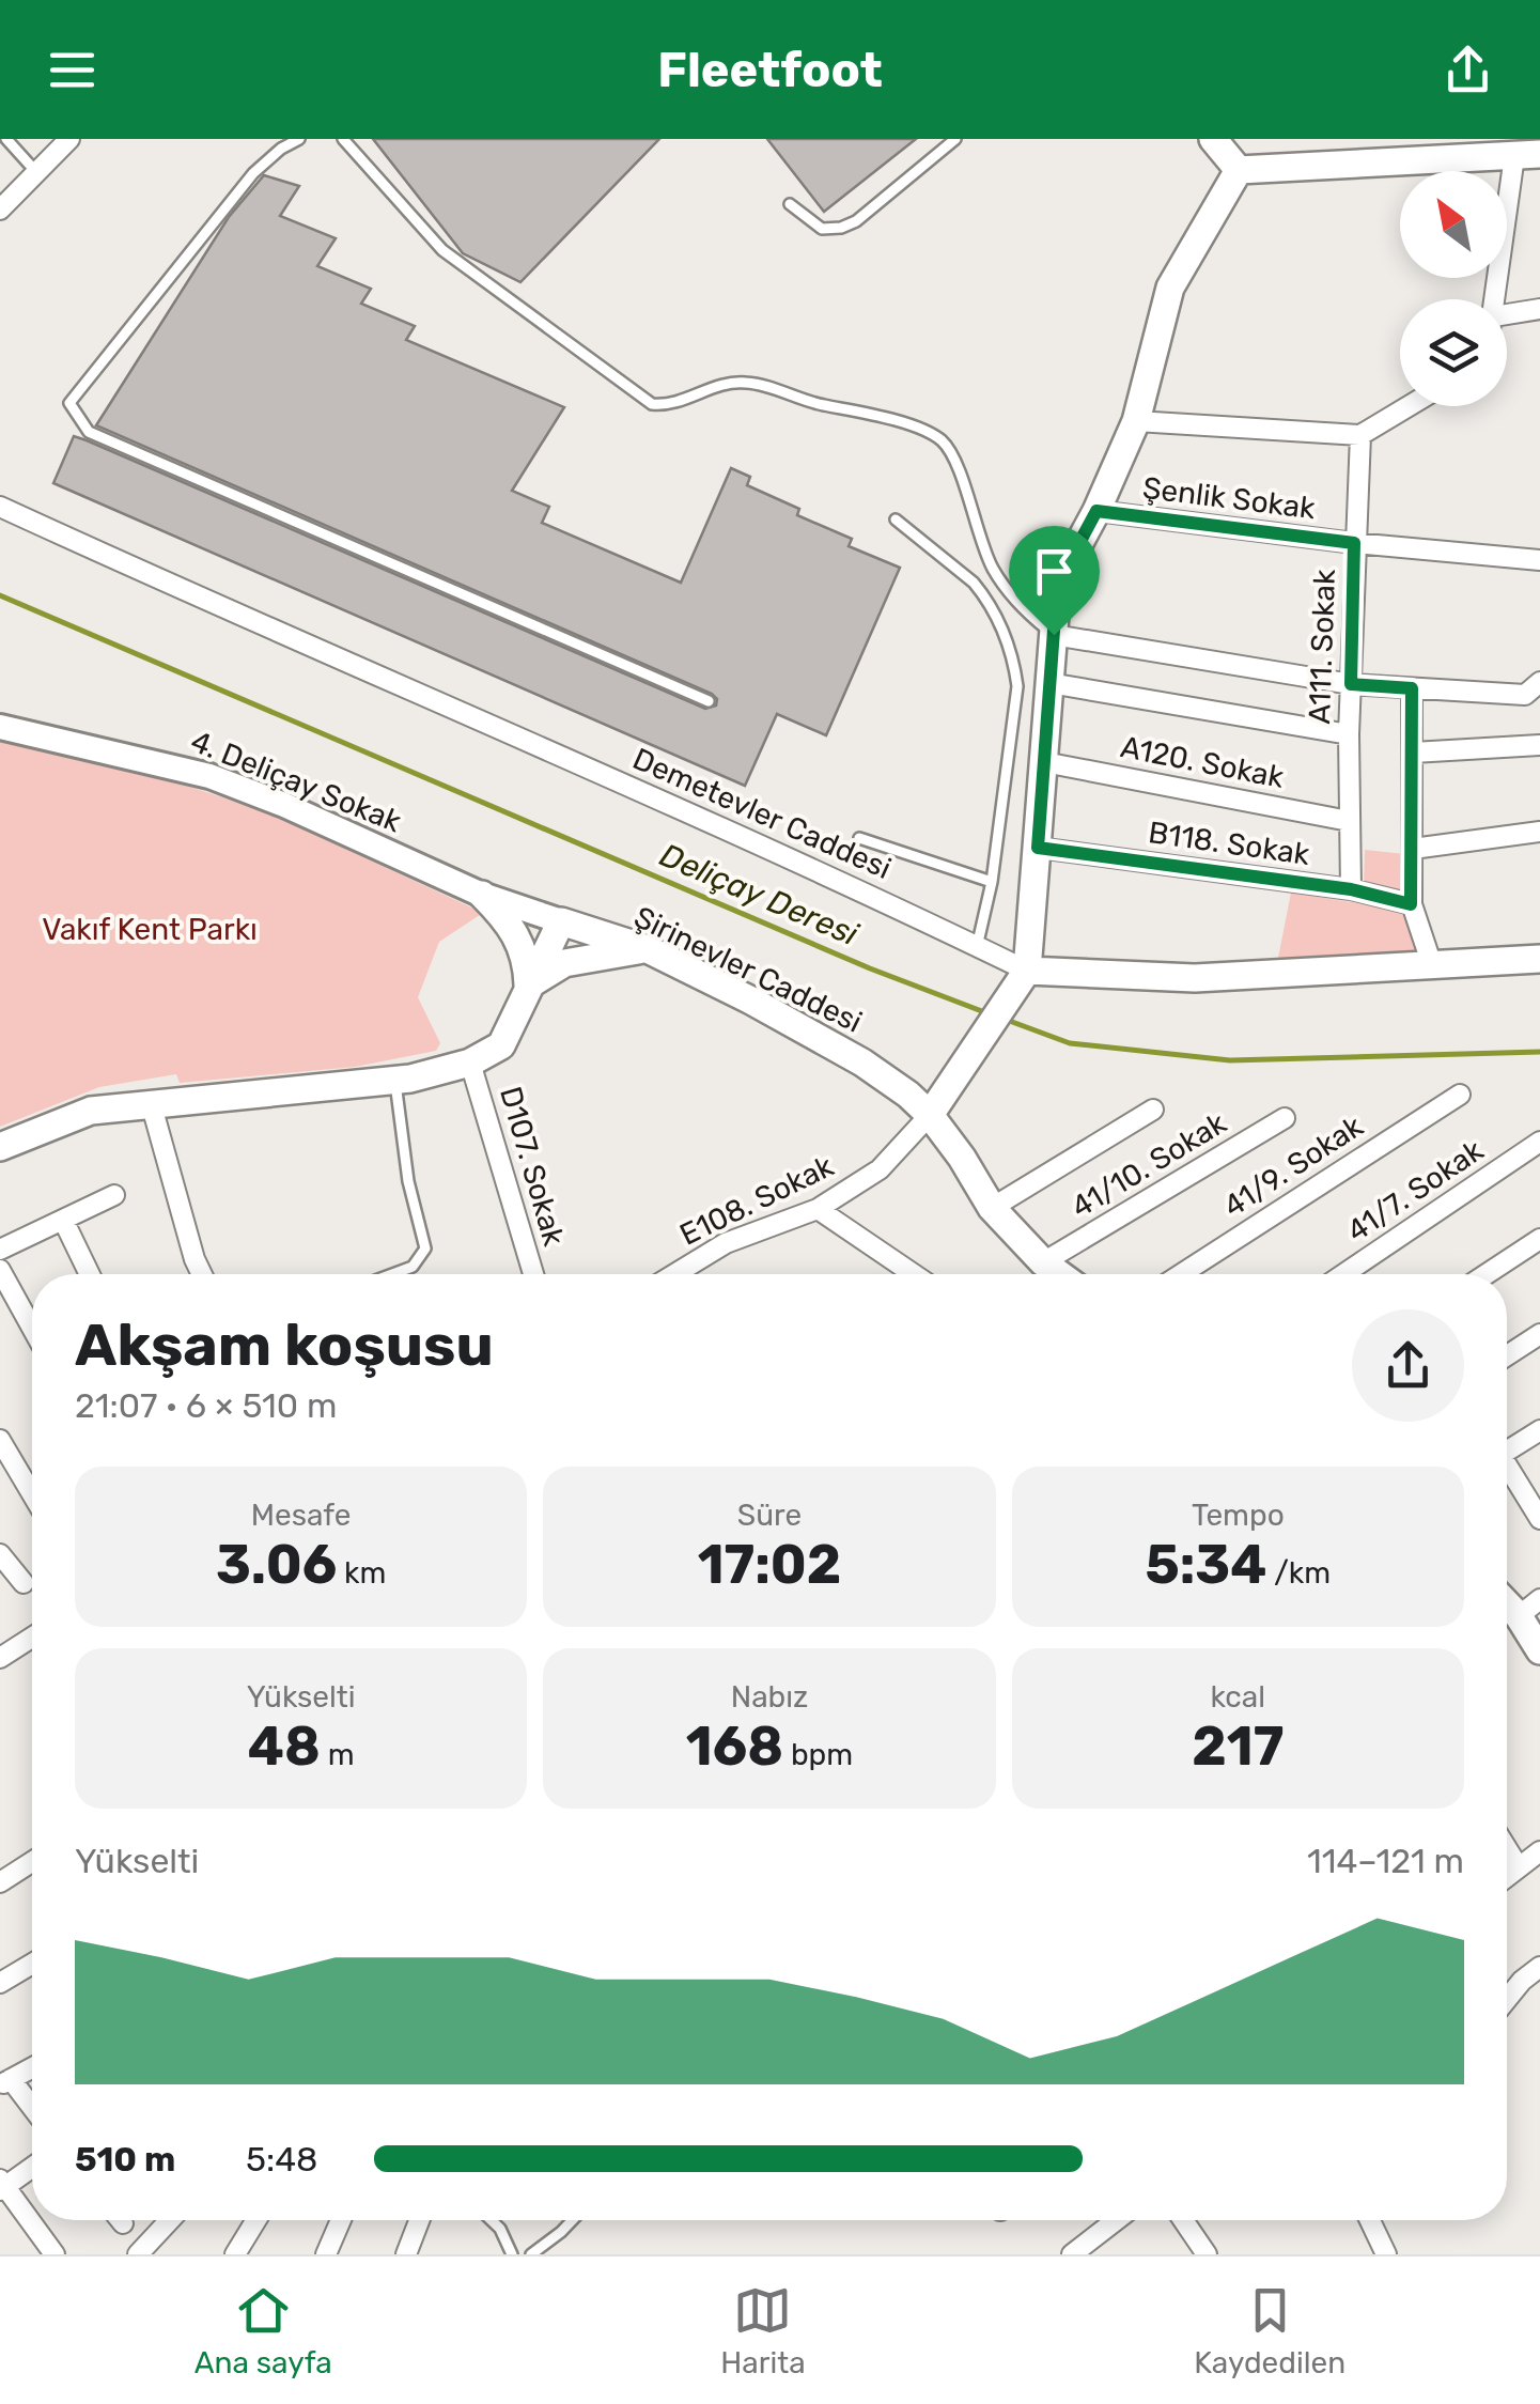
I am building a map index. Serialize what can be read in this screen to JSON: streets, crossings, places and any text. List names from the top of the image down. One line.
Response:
{"streets":{"main road":["Demetevler Caddesi","Şirinevler Caddesi"],"street":["Şenlik Sokak","A111. Sokak","A120. Sokak","4. Deliçay Sokak","B118. Sokak","41/10. Sokak","D107. Sokak","41/9. Sokak","41/7. Sokak","E108. Sokak"]},"crossings":[["Şenlik Sokak","A111. Sokak"],["A111. Sokak","A120. Sokak"],["A111. Sokak","B118. Sokak"],["4. Deliçay Sokak","Şirinevler Caddesi"],["Şirinevler Caddesi","41/10. Sokak"],["Şirinevler Caddesi","E108. Sokak"]],"water":["Deliçay Deresi"],"parks":["Vakıf Kent Parkı"],"north":"top left","page":{"header":"Fleetfoot","heading":["Akşam koşusu","21:07 · 6 × 510 m"],"stats":[["Mesafe","3.06 km"],["Süre","17:02"],["Tempo","5:34 /km"],["Yükselti","48 m"],["Nabız","168 bpm"],["kcal","217"]],"chart":["Yükselti","114–121 m"],"list":[{"name":"510 m","note":"5:48"}],"tabs":["Ana sayfa","Harita","Kaydedilen"]}}
